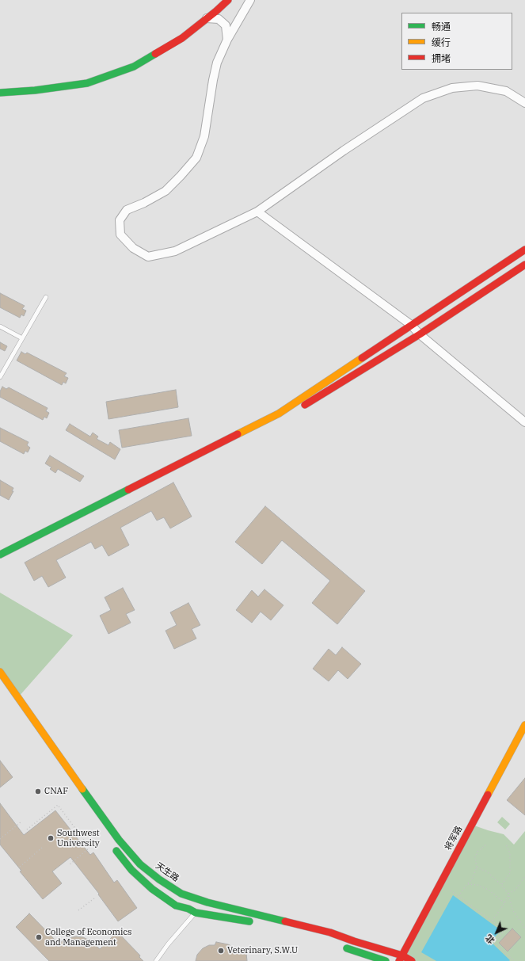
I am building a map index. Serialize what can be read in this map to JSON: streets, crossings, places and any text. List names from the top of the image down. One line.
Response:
{"streets":{"main road":["将军路","天生路"]},"crossings":[["将军路","天生路"]],"places":["CNAF","Southwest University","College of Economics and Management","Veterinary, S.W.U"],"legend":["畅通","缓行","拥堵"],"north":"bottom left"}
